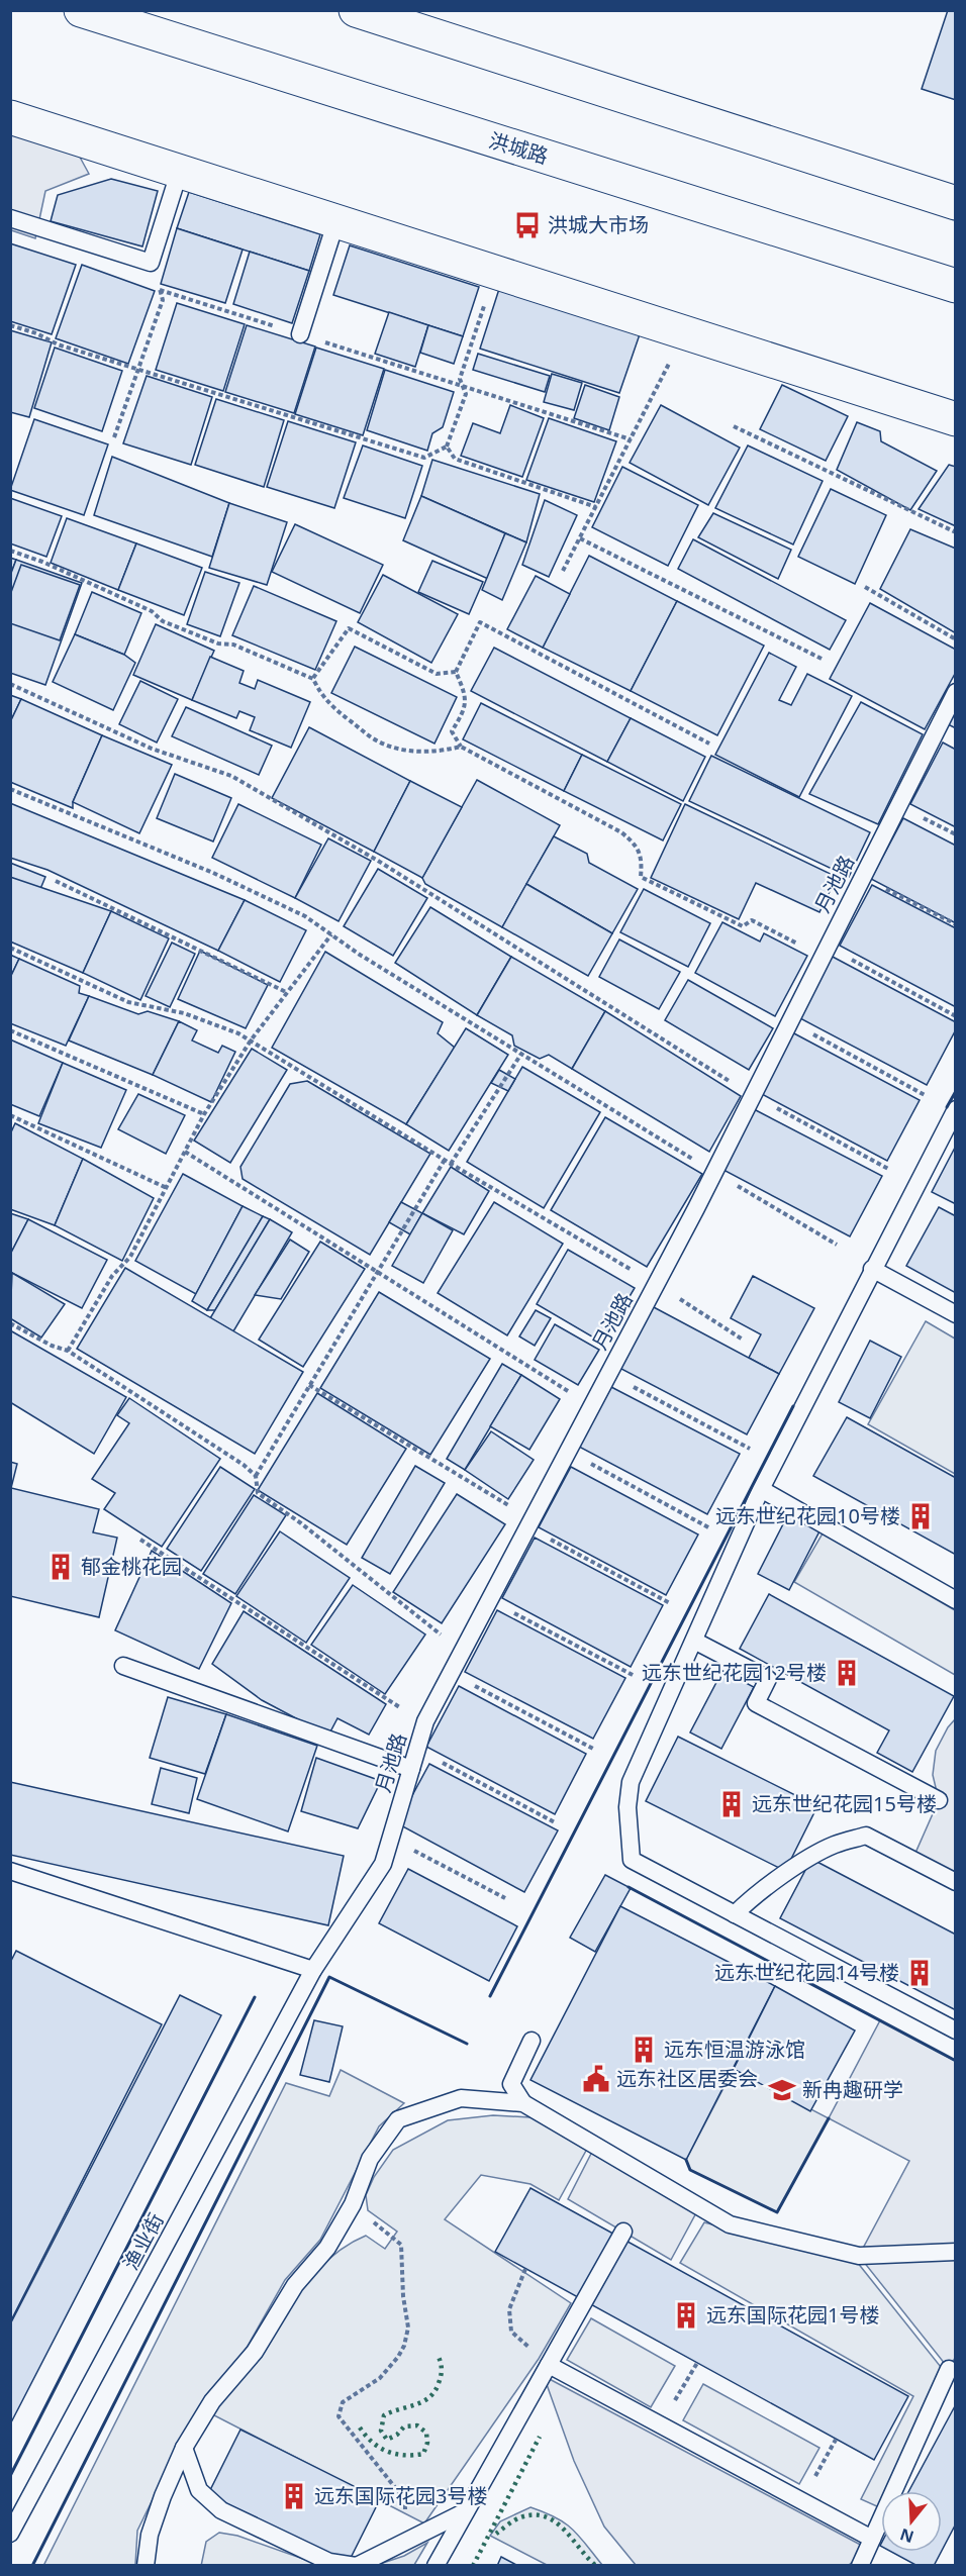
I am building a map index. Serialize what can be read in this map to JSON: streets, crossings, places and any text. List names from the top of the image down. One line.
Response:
{"streets":{"main road":["洪城路"],"lane":["月池路","渔业街"]},"crossings":[["月池路","渔业街"]],"places":{"bus stop":["洪城大市场"],"building":["远东世纪花园10号楼","郁金桃花园","远东世纪花园12号楼","远东世纪花园15号楼","远东世纪花园14号楼","远东恒温游泳馆","远东国际花园1号楼","远东国际花园3号楼"],"public building":["远东社区居委会"],"school or university":["新冉趣研学"]},"north":"bottom"}
